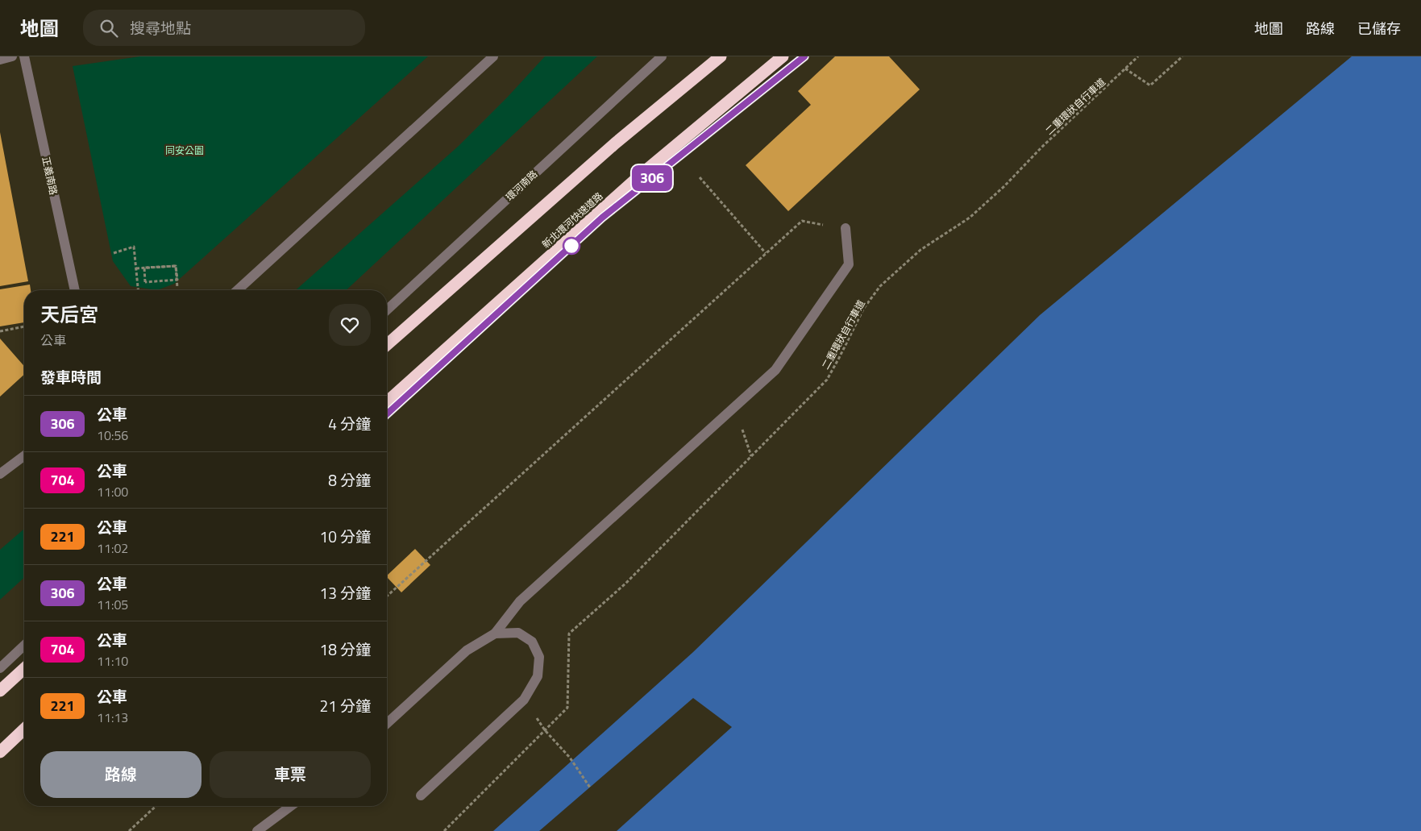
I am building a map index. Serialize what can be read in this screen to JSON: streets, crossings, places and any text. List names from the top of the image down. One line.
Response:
{"streets":{"highway":["新北環河快速道路"],"street":["正義南路","環河南路"],"path":["二重環狀自行車道"]},"parks":["同安公園"],"lines":["bus line 306"],"page":{"header":"地圖","search":"搜尋地點","nav":["地圖","路線","已儲存"],"on_map":"306","heading":[["天后宮","公車"],"發車時間"],"list":[{"mark":"306","name":"公車","note":"10:56","value":"4 分鐘"},{"mark":"704","name":"公車","note":"11:00","value":"8 分鐘"},{"mark":"221","name":"公車","note":"11:02","value":"10 分鐘"},{"mark":"306","name":"公車","note":"11:05","value":"13 分鐘"},{"mark":"704","name":"公車","note":"11:10","value":"18 分鐘"},{"mark":"221","name":"公車","note":"11:13","value":"21 分鐘"}],"buttons":["路線","車票"]}}
